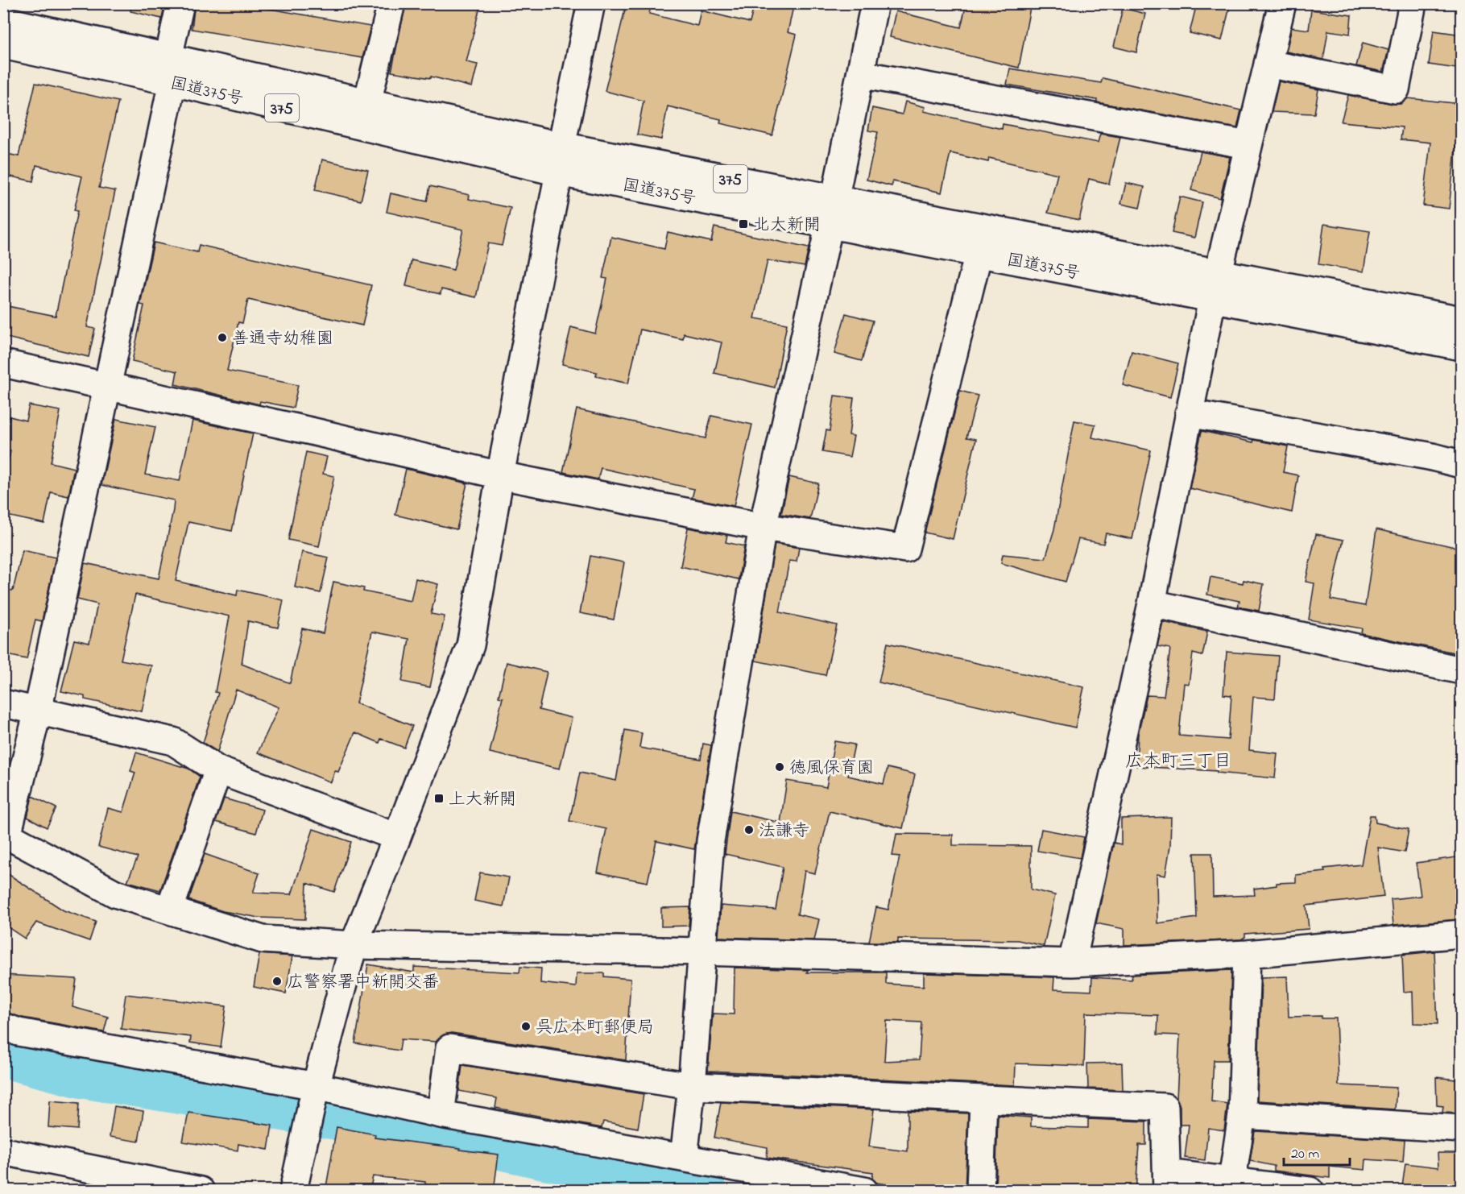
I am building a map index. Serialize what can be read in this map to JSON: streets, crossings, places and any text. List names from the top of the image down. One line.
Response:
{"streets":{"main road":["国道375号","375"]},"districts":["広本町三丁目"],"places":{"transit":["北大新開","上大新開"],"other":["善通寺幼稚園","徳風保育園","法謙寺","広警察署中新開交番","呉広本町郵便局"]},"scale_bar":"20 m"}
